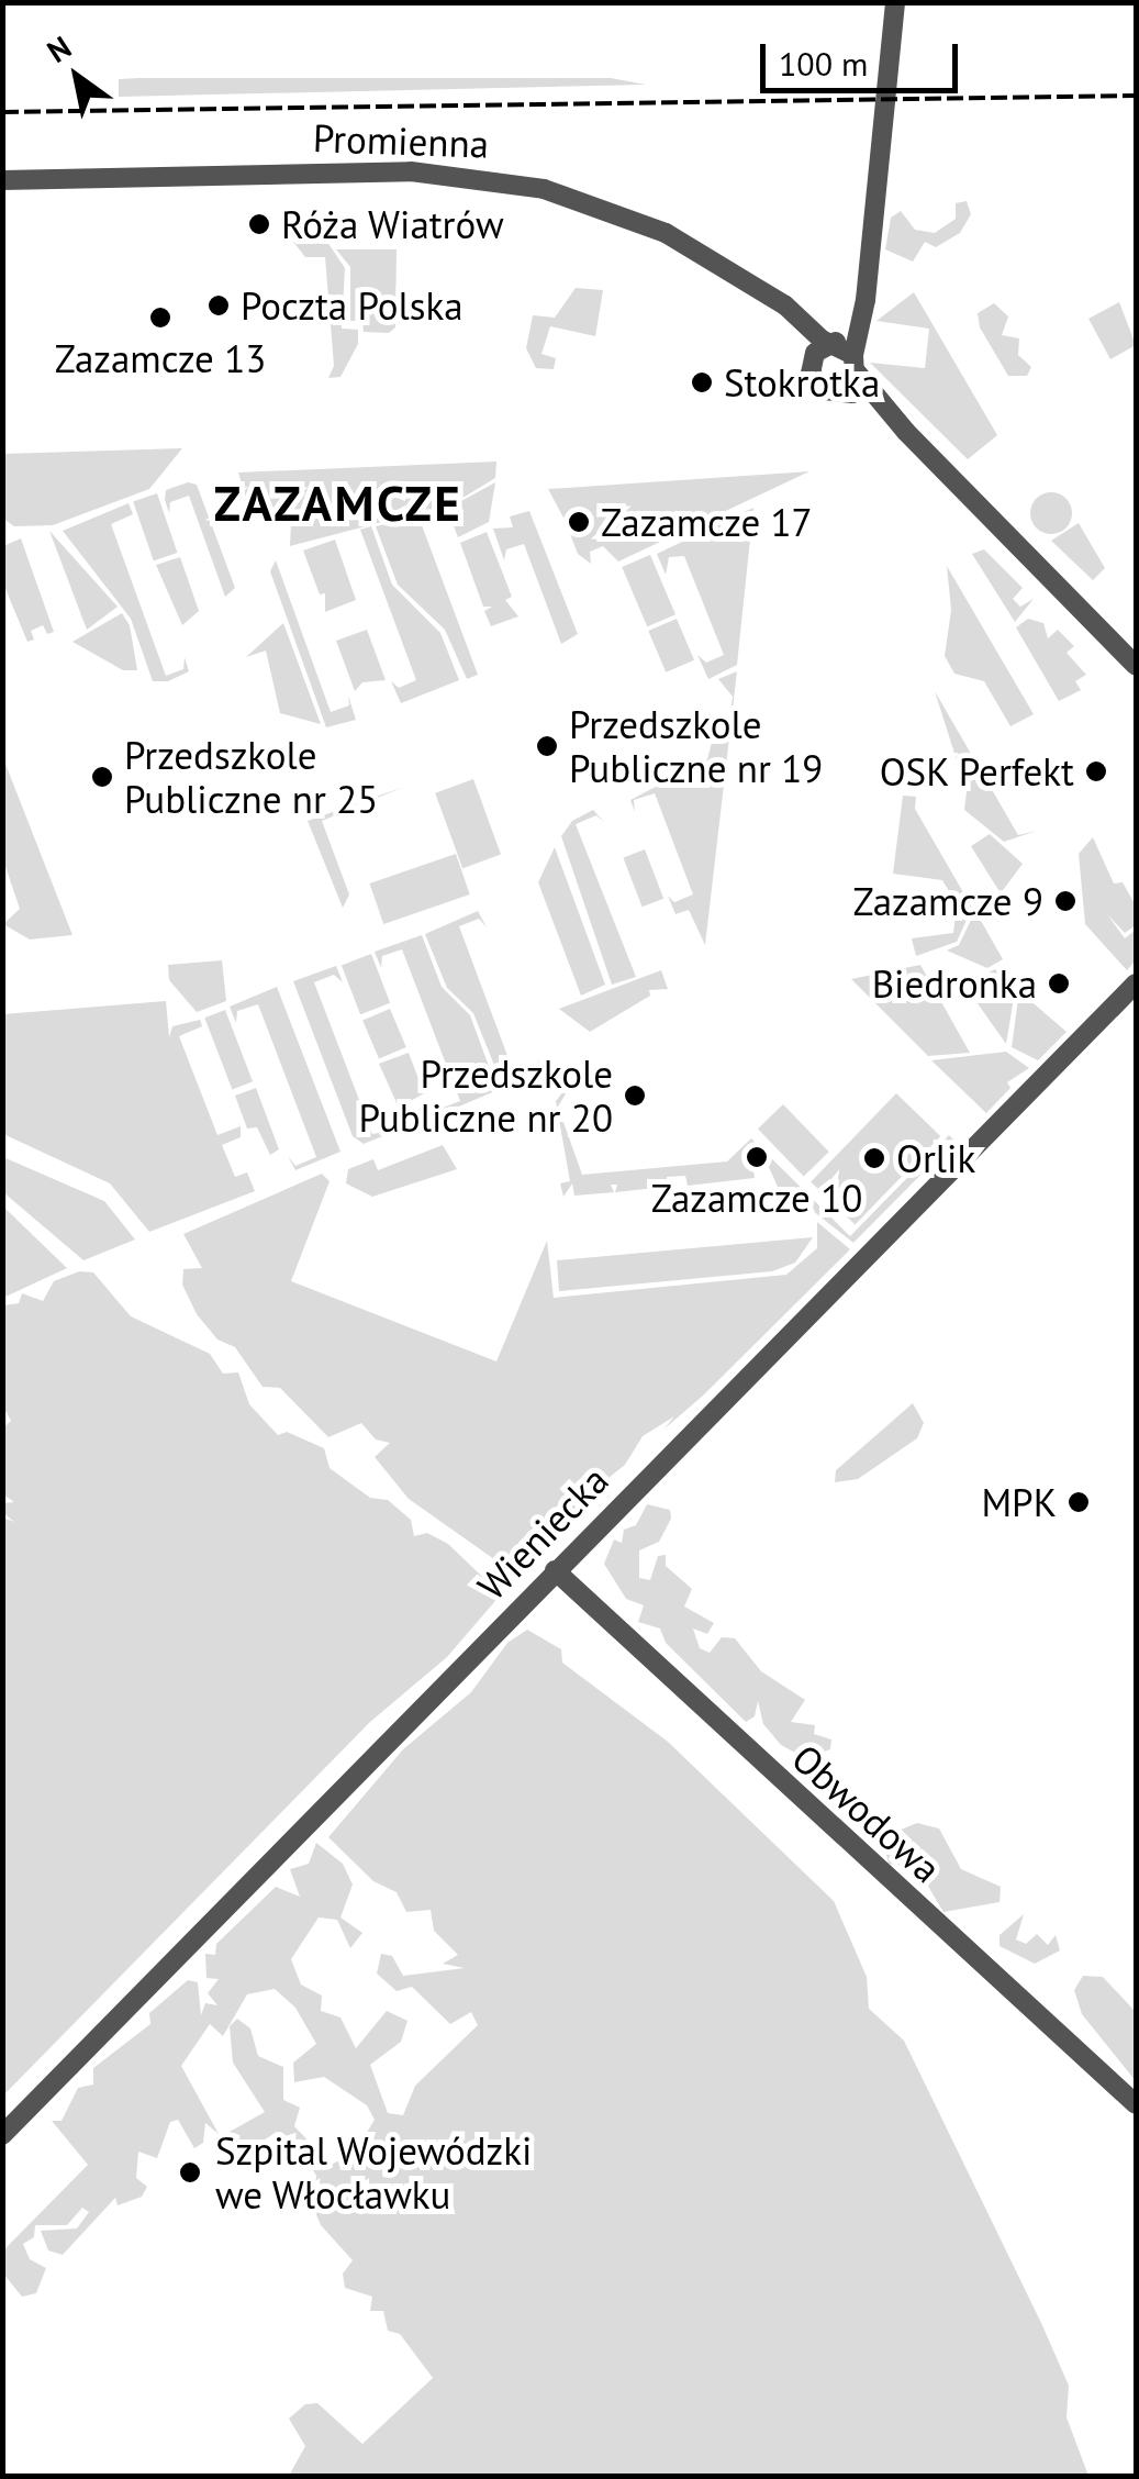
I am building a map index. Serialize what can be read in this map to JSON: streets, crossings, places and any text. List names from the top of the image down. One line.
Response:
{"streets":{"street":["Promienna","Wieniecka","Obwodowa"]},"crossings":[["Wieniecka","Obwodowa"]],"districts":["ZAZAMCZE"],"places":["Róża Wiatrów","Poczta Polska","Zazamcze 13","Stokrotka","Zazamcze 17","Przedszkole Publiczne nr 19","OSK Perfekt","Przedszkole Publiczne nr 25","Zazamcze 9","Biedronka","Przedszkole Publiczne nr 20","Zazamcze 10","Orlik","MPK","Szpital Wojewódzki we Włocławku"],"scale_bar":"100 m","north":"top left"}
